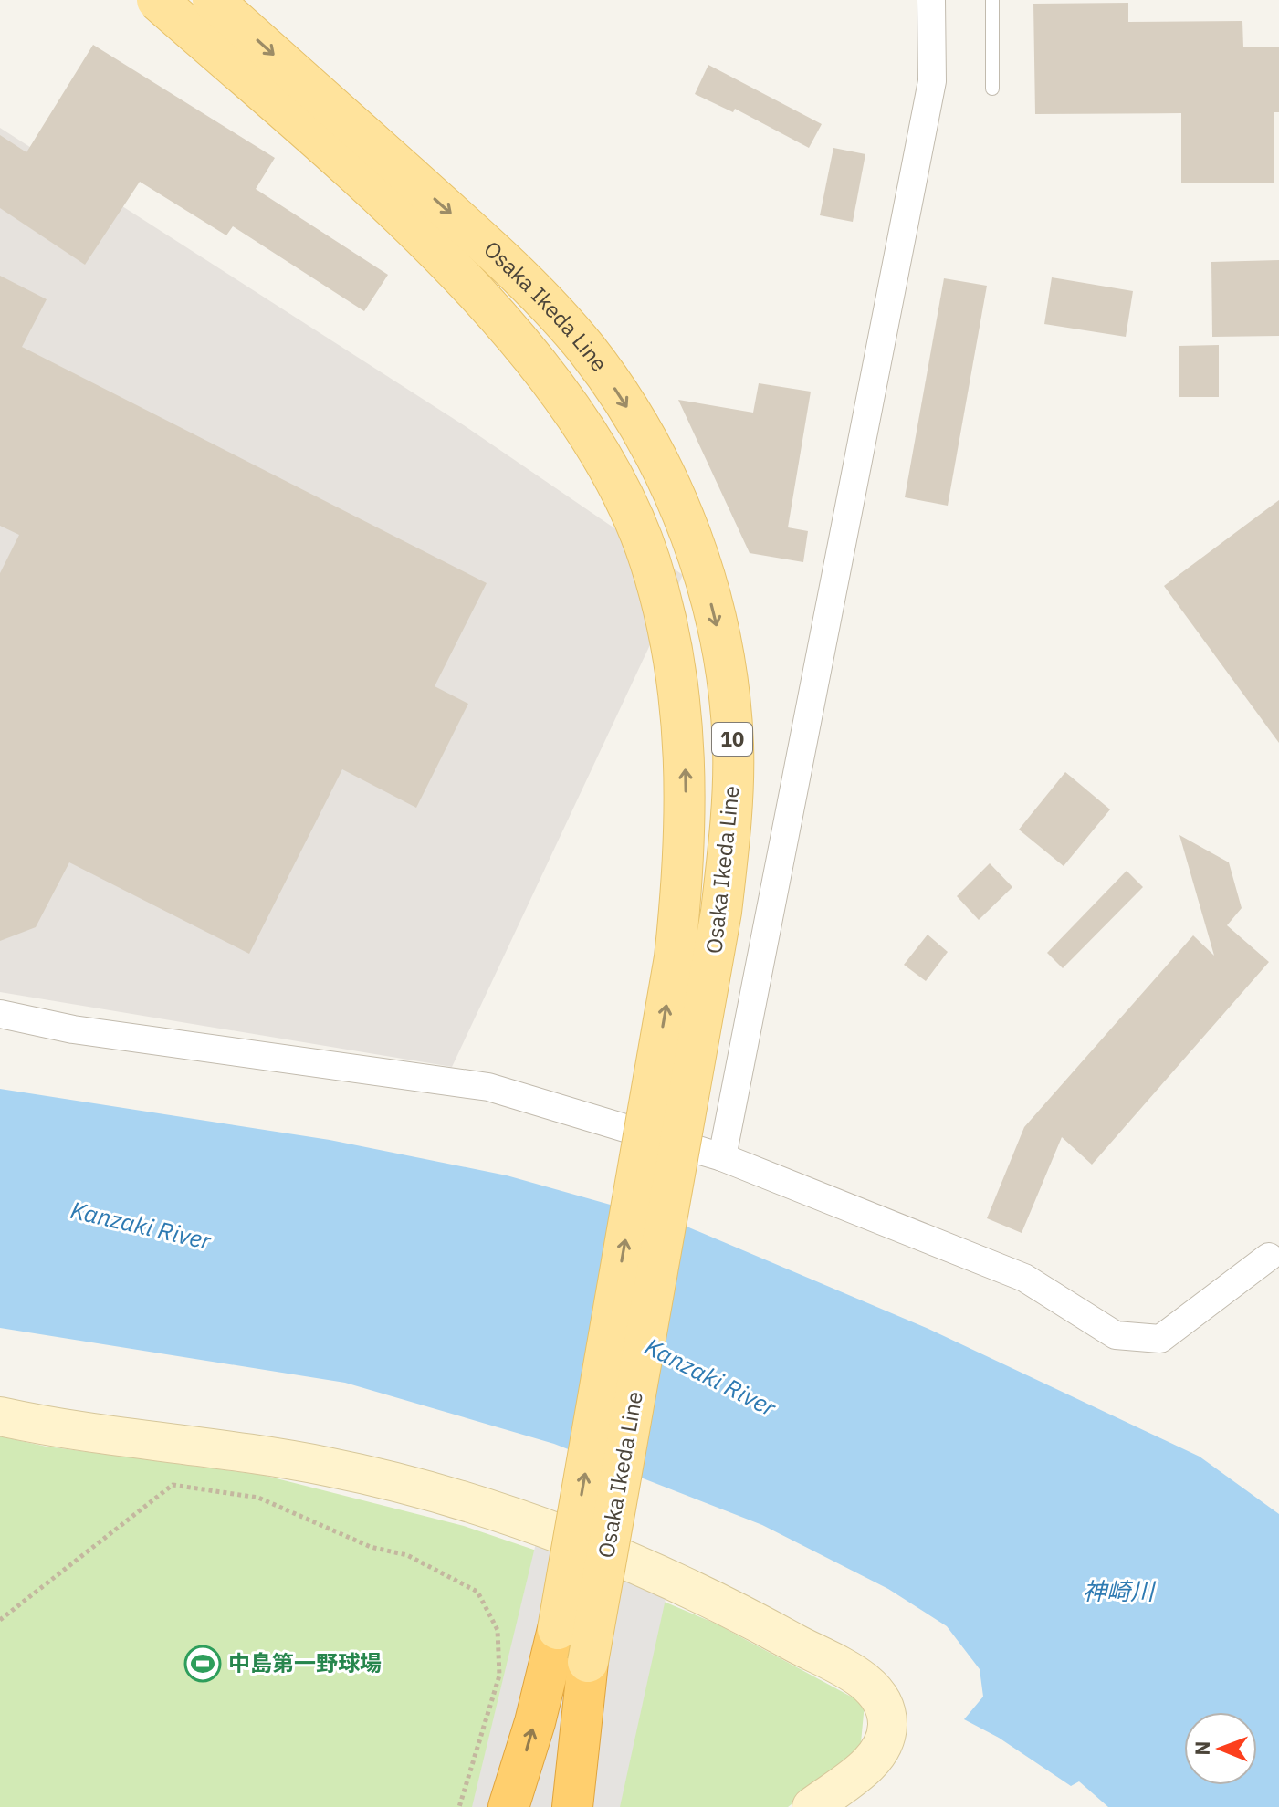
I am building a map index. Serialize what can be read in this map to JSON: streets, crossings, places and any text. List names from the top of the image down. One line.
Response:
{"streets":{"main road":["Osaka Ikeda Line","10"]},"water":["Kanzaki River","神崎川"],"places":{"sports":["中島第一野球場"]},"north":"left"}
